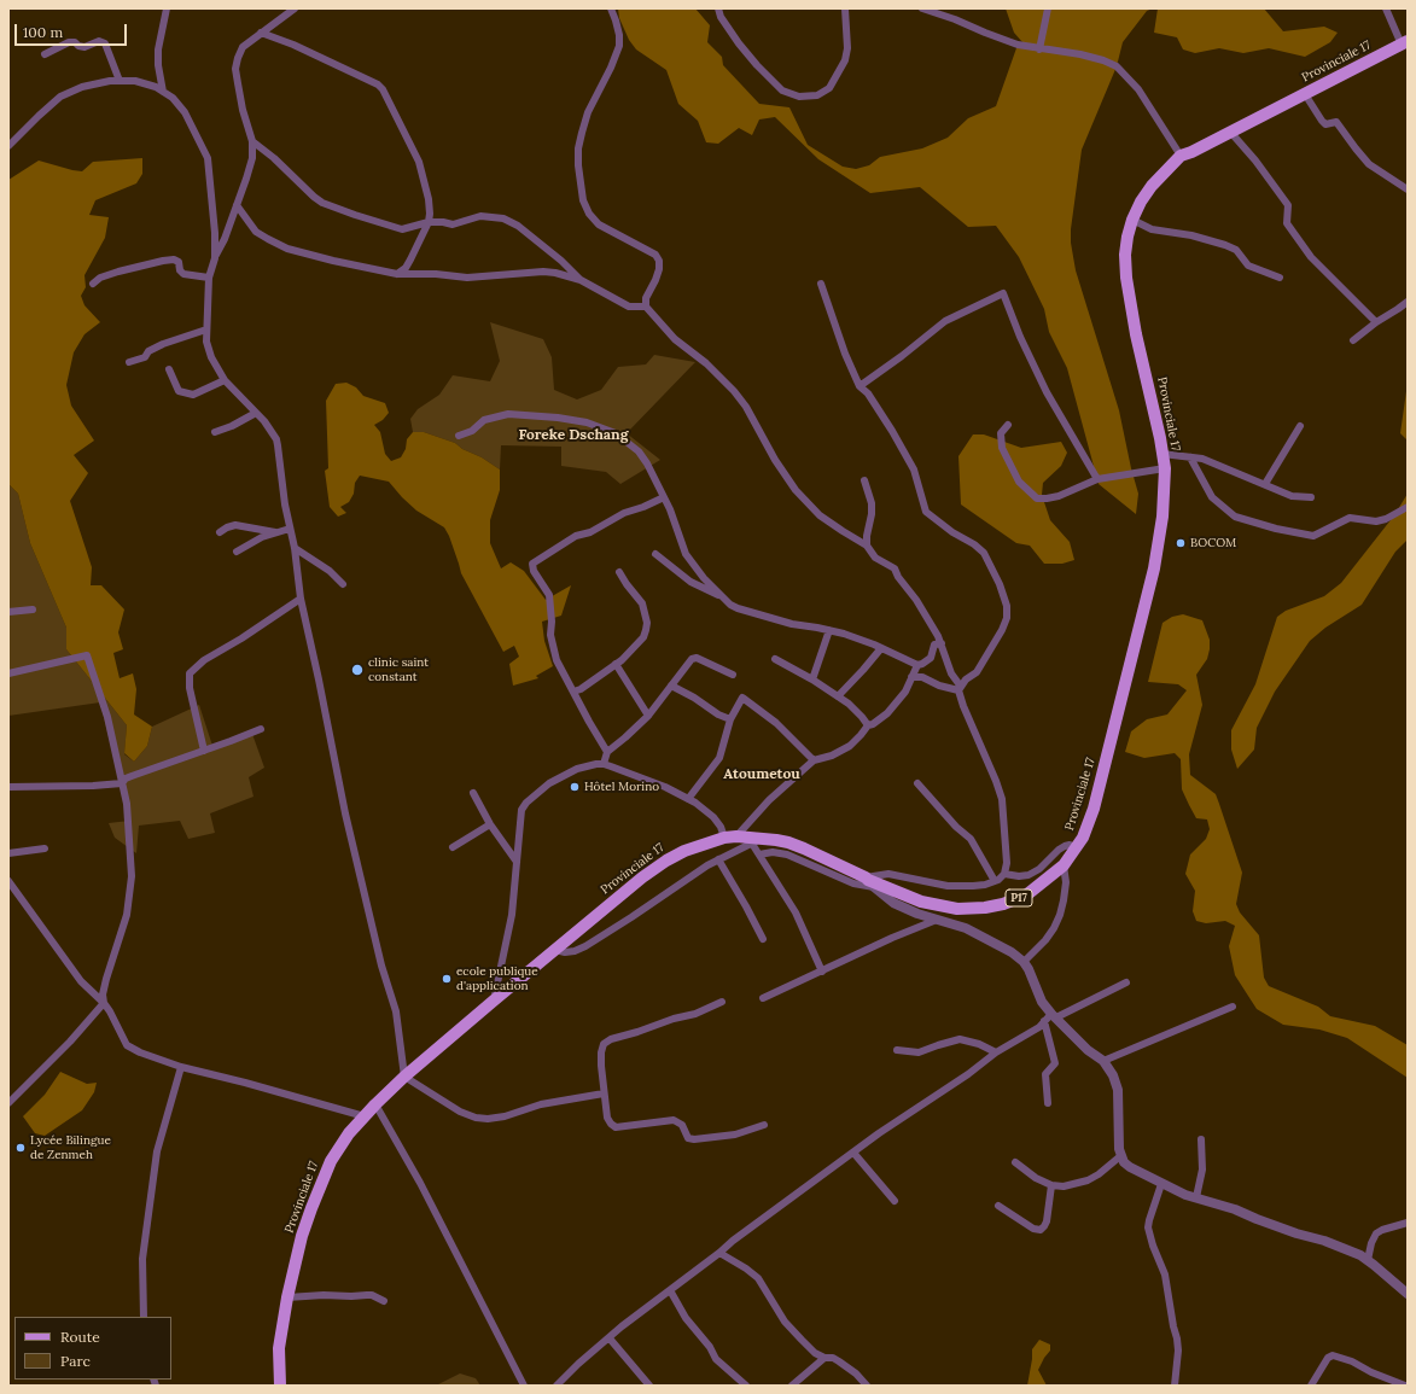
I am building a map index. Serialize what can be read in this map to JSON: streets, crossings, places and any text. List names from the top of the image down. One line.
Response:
{"streets":{"main road":["Provinciale 17","P17"]},"districts":["Foreke Dschang","Atoumetou"],"places":["BOCOM","clinic saint constant","Hôtel Morino","ecole publique d'application","Lycée Bilingue de Zenmeh"],"legend":["Route","Parc"],"scale_bar":"100 m"}
